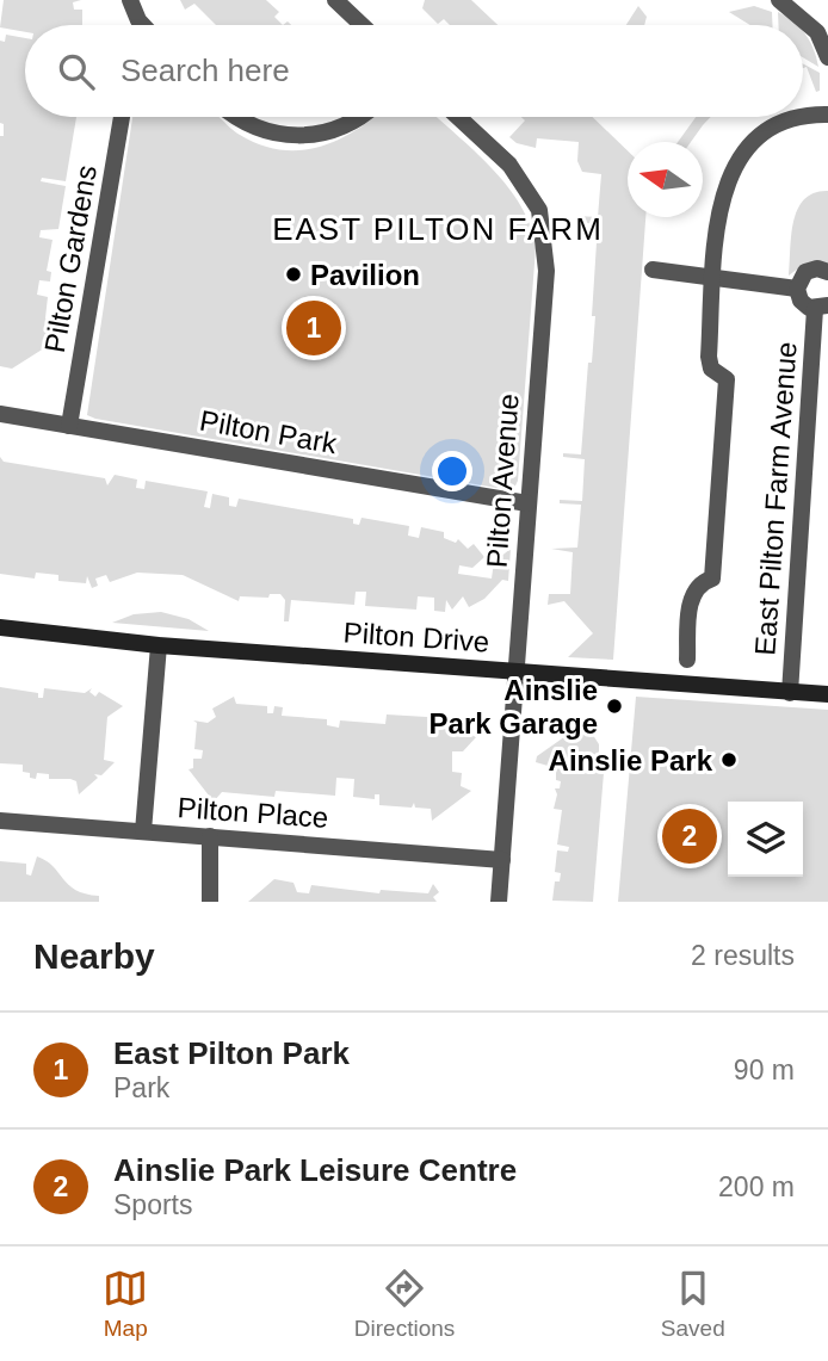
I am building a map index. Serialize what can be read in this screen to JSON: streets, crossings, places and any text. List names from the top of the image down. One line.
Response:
{"streets":{"street":["Pilton Gardens","Pilton Park","Pilton Avenue","East Pilton Farm Avenue","Pilton Drive","Pilton Place"]},"crossings":[["Pilton Gardens","Pilton Park"],["Pilton Park","Pilton Avenue"],["Pilton Avenue","Pilton Drive"],["Pilton Avenue","Pilton Place"],["East Pilton Farm Avenue","Pilton Drive"]],"districts":["EAST PILTON FARM"],"places":["Pavilion","Ainslie Park Garage","Ainslie Park"],"north":"left","page":{"search":"Search here","pins":["1","2"],"heading":["Nearby","2 results"],"list":[{"mark":"1","name":"East Pilton Park","note":"Park","value":"90 m"},{"mark":"2","name":"Ainslie Park Leisure Centre","note":"Sports","value":"200 m"}],"nav":["Map","Directions","Saved"]}}
